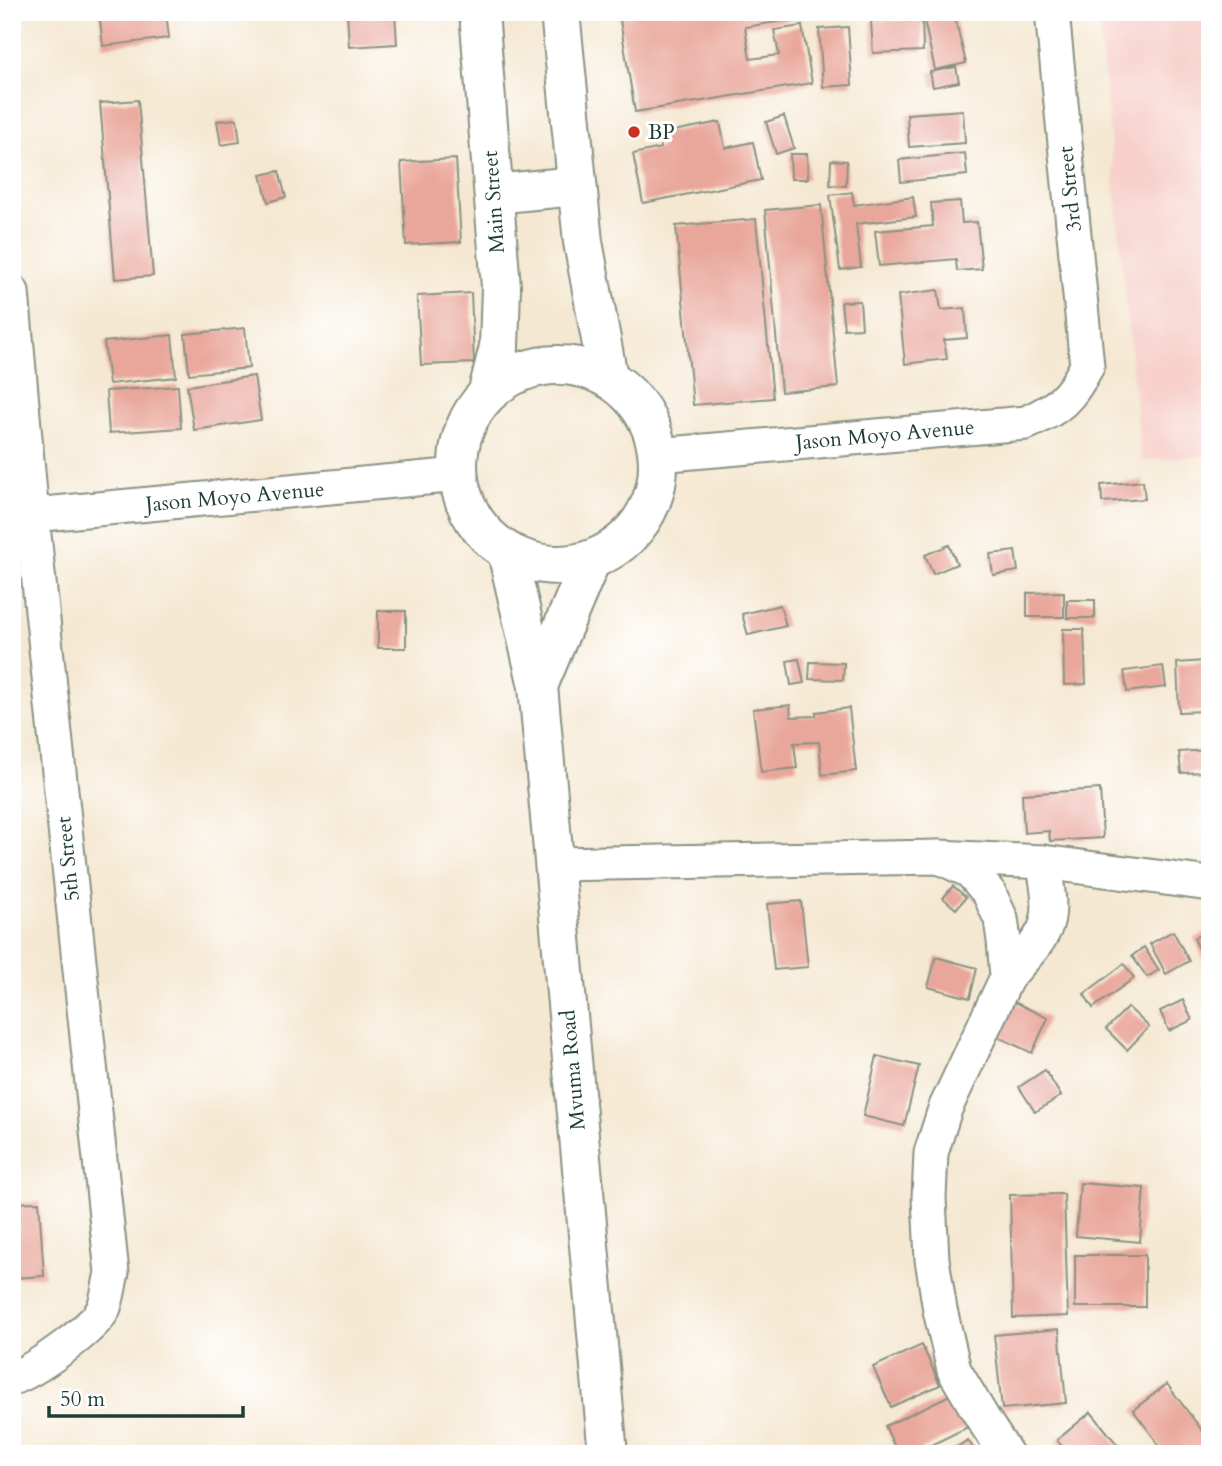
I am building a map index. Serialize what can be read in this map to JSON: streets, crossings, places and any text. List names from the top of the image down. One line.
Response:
{"streets":{"highway":["Main Street","Mvuma Road"],"street":["3rd Street","Jason Moyo Avenue","5th Street"]},"crossings":[["3rd Street","Jason Moyo Avenue"],["Main Street","Jason Moyo Avenue"],["Main Street","Mvuma Road"],["Jason Moyo Avenue","5th Street"],["Jason Moyo Avenue","Mvuma Road"]],"places":["BP"],"scale_bar":"50 m"}
